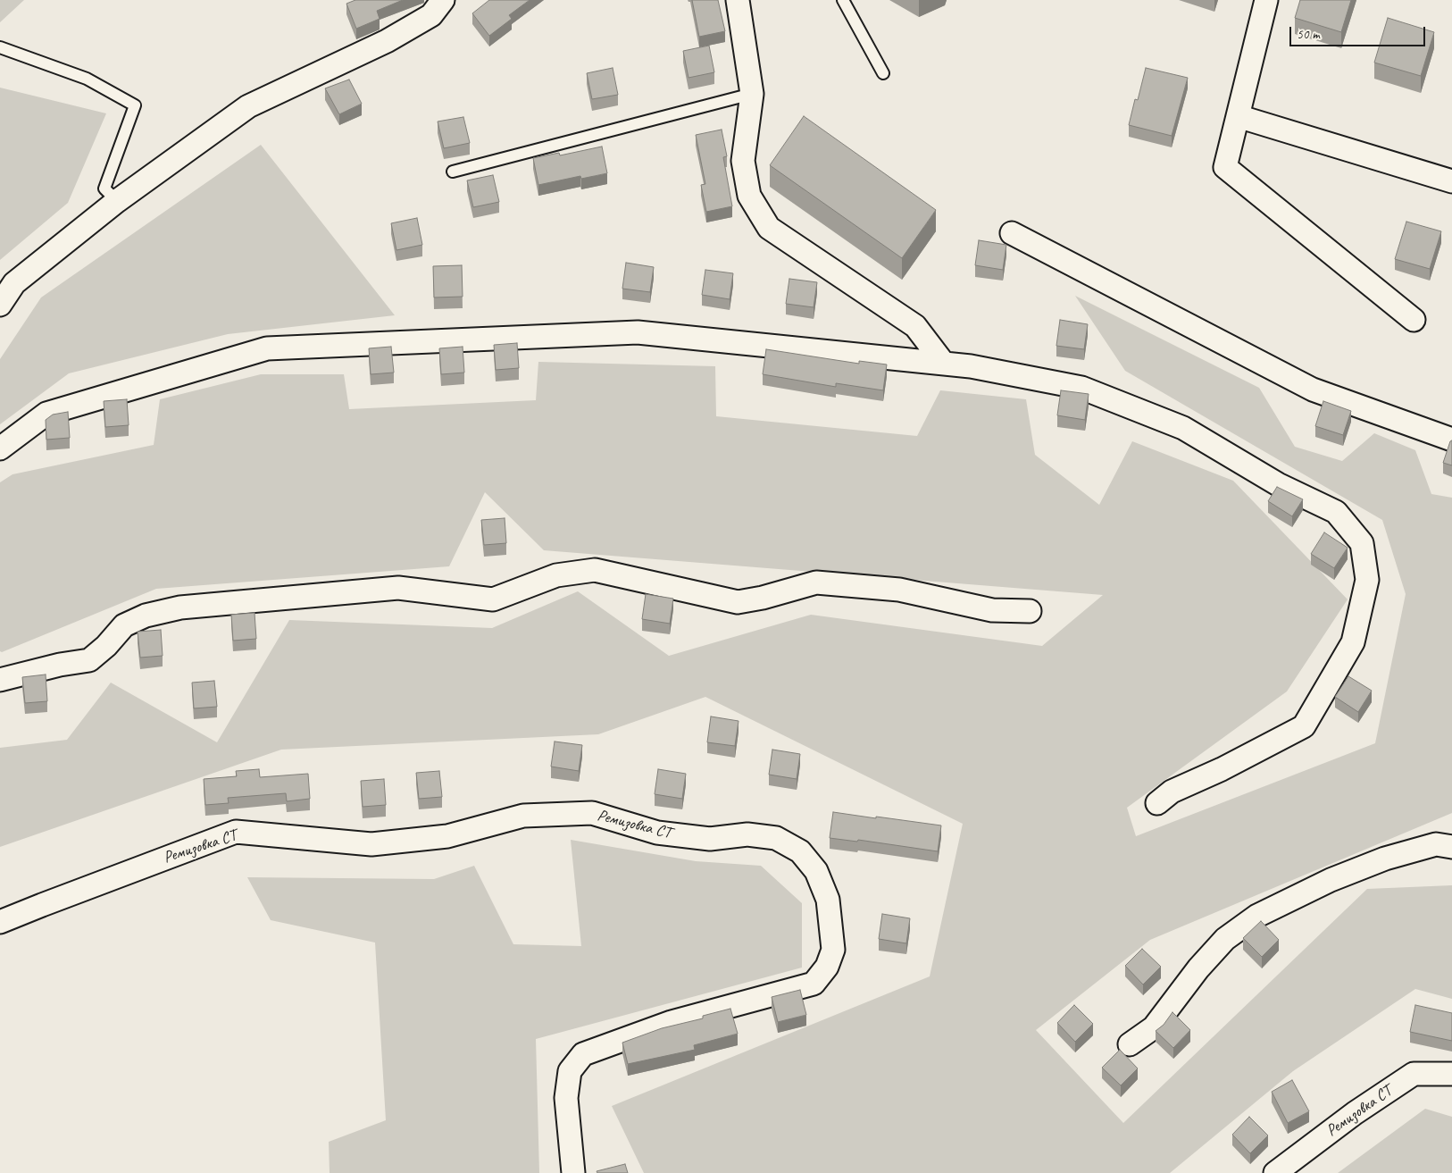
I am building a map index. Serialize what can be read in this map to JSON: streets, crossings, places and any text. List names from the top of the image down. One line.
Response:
{"streets":{"street":["Ремизовка СТ"]},"scale_bar":"50 m"}
